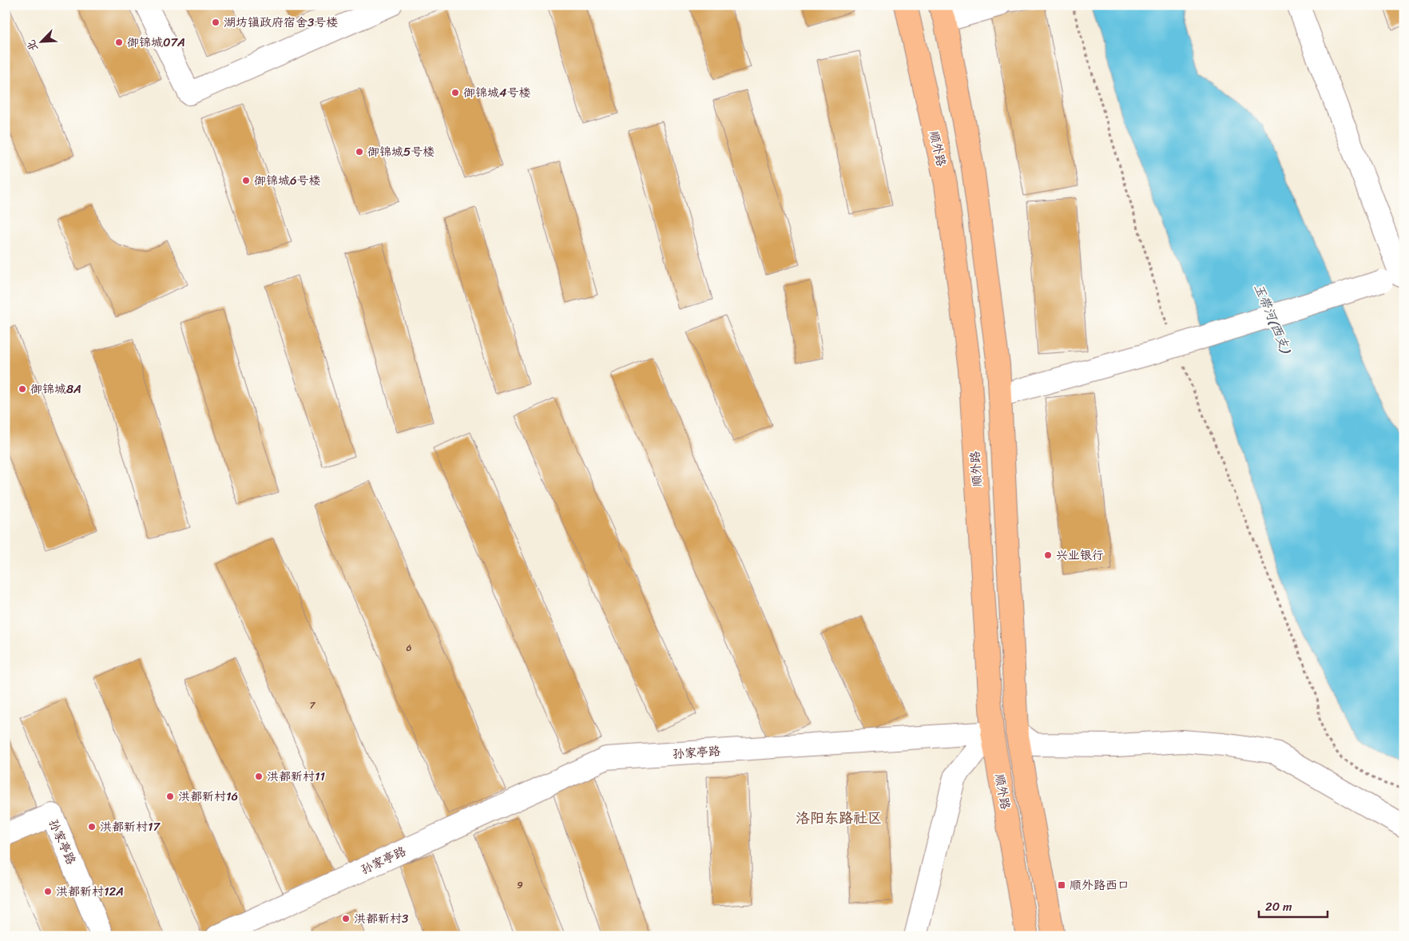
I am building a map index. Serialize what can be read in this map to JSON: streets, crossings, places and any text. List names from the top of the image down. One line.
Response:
{"streets":{"main road":["顺外路"],"street":["孙家亭路"]},"crossings":[["顺外路","孙家亭路"]],"districts":["洛阳东路社区"],"water":["玉带河(西支)"],"places":{"other":["湖坊镇政府宿舍3号楼","御锦城07A","御锦城4号楼","御锦城5号楼","御锦城6号楼","御锦城8A","兴业银行","洪都新村11","洪都新村16","洪都新村17","洪都新村12A","洪都新村3"],"transit":["顺外路西口"]},"house_numbers":["6","7","9"],"scale_bar":"20 m","north":"bottom left"}
